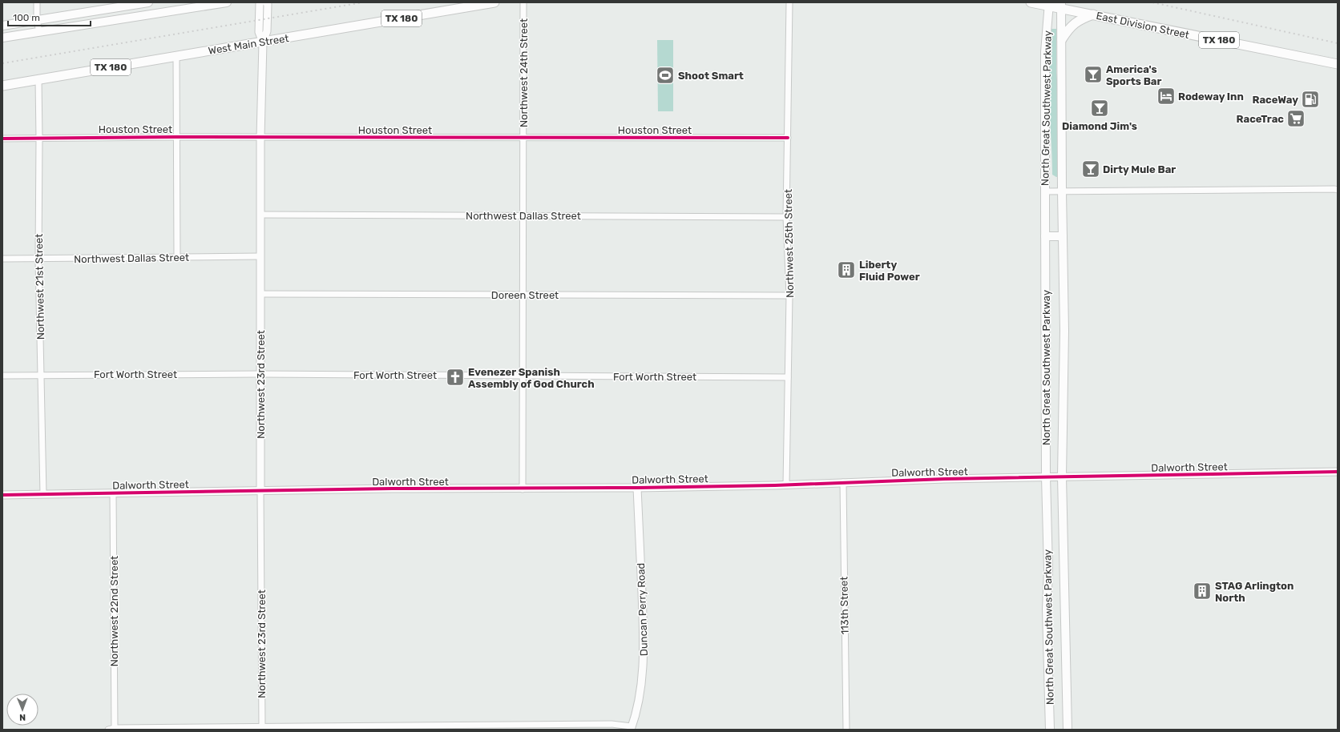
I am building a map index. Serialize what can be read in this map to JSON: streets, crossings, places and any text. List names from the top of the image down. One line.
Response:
{"streets":{"main road":["TX 180","East Division Street","West Main Street","North Great Southwest Parkway"],"street":["Northwest 24th Street","Houston Street","Northwest Dallas Street","Northwest 25th Street","Northwest 21st Street","Doreen Street","Fort Worth Street","Northwest 23rd Street","Dalworth Street","113th Street","Duncan Perry Road","Northwest 22nd Street"]},"crossings":[["TX 180","East Division Street"],["TX 180","North Great Southwest Parkway"],["East Division Street","North Great Southwest Parkway"],["West Main Street","Northwest 21st Street"],["West Main Street","Northwest 23rd Street"],["Northwest 24th Street","Houston Street"],["Northwest 24th Street","Northwest Dallas Street"],["Northwest 24th Street","Doreen Street"],["Northwest 24th Street","Fort Worth Street"],["Northwest 24th Street","Dalworth Street"],["North Great Southwest Parkway","Dalworth Street"],["Houston Street","Northwest 25th Street"],["Houston Street","Northwest 21st Street"],["Houston Street","Northwest 23rd Street"],["Northwest Dallas Street","Northwest 25th Street"],["Northwest Dallas Street","Northwest 21st Street"],["Northwest Dallas Street","Northwest 23rd Street"],["Northwest 25th Street","Doreen Street"],["Northwest 25th Street","Fort Worth Street"],["Northwest 25th Street","Dalworth Street"],["Northwest 21st Street","Fort Worth Street"],["Northwest 21st Street","Dalworth Street"],["Doreen Street","Northwest 23rd Street"],["Fort Worth Street","Northwest 23rd Street"],["Northwest 23rd Street","Dalworth Street"],["Dalworth Street","113th Street"],["Dalworth Street","Duncan Perry Road"],["Dalworth Street","Northwest 22nd Street"]],"places":{"bar":["America's Sports Bar","Diamond Jim's","Dirty Mule Bar"],"sports":["Shoot Smart"],"hotel":["Rodeway Inn"],"fuel station":["RaceWay"],"supermarket":["RaceTrac"],"building":["Liberty Fluid Power","STAG Arlington North"],"church":["Evenezer Spanish Assembly of God Church"]},"scale_bar":"100 m","north":"bottom"}
